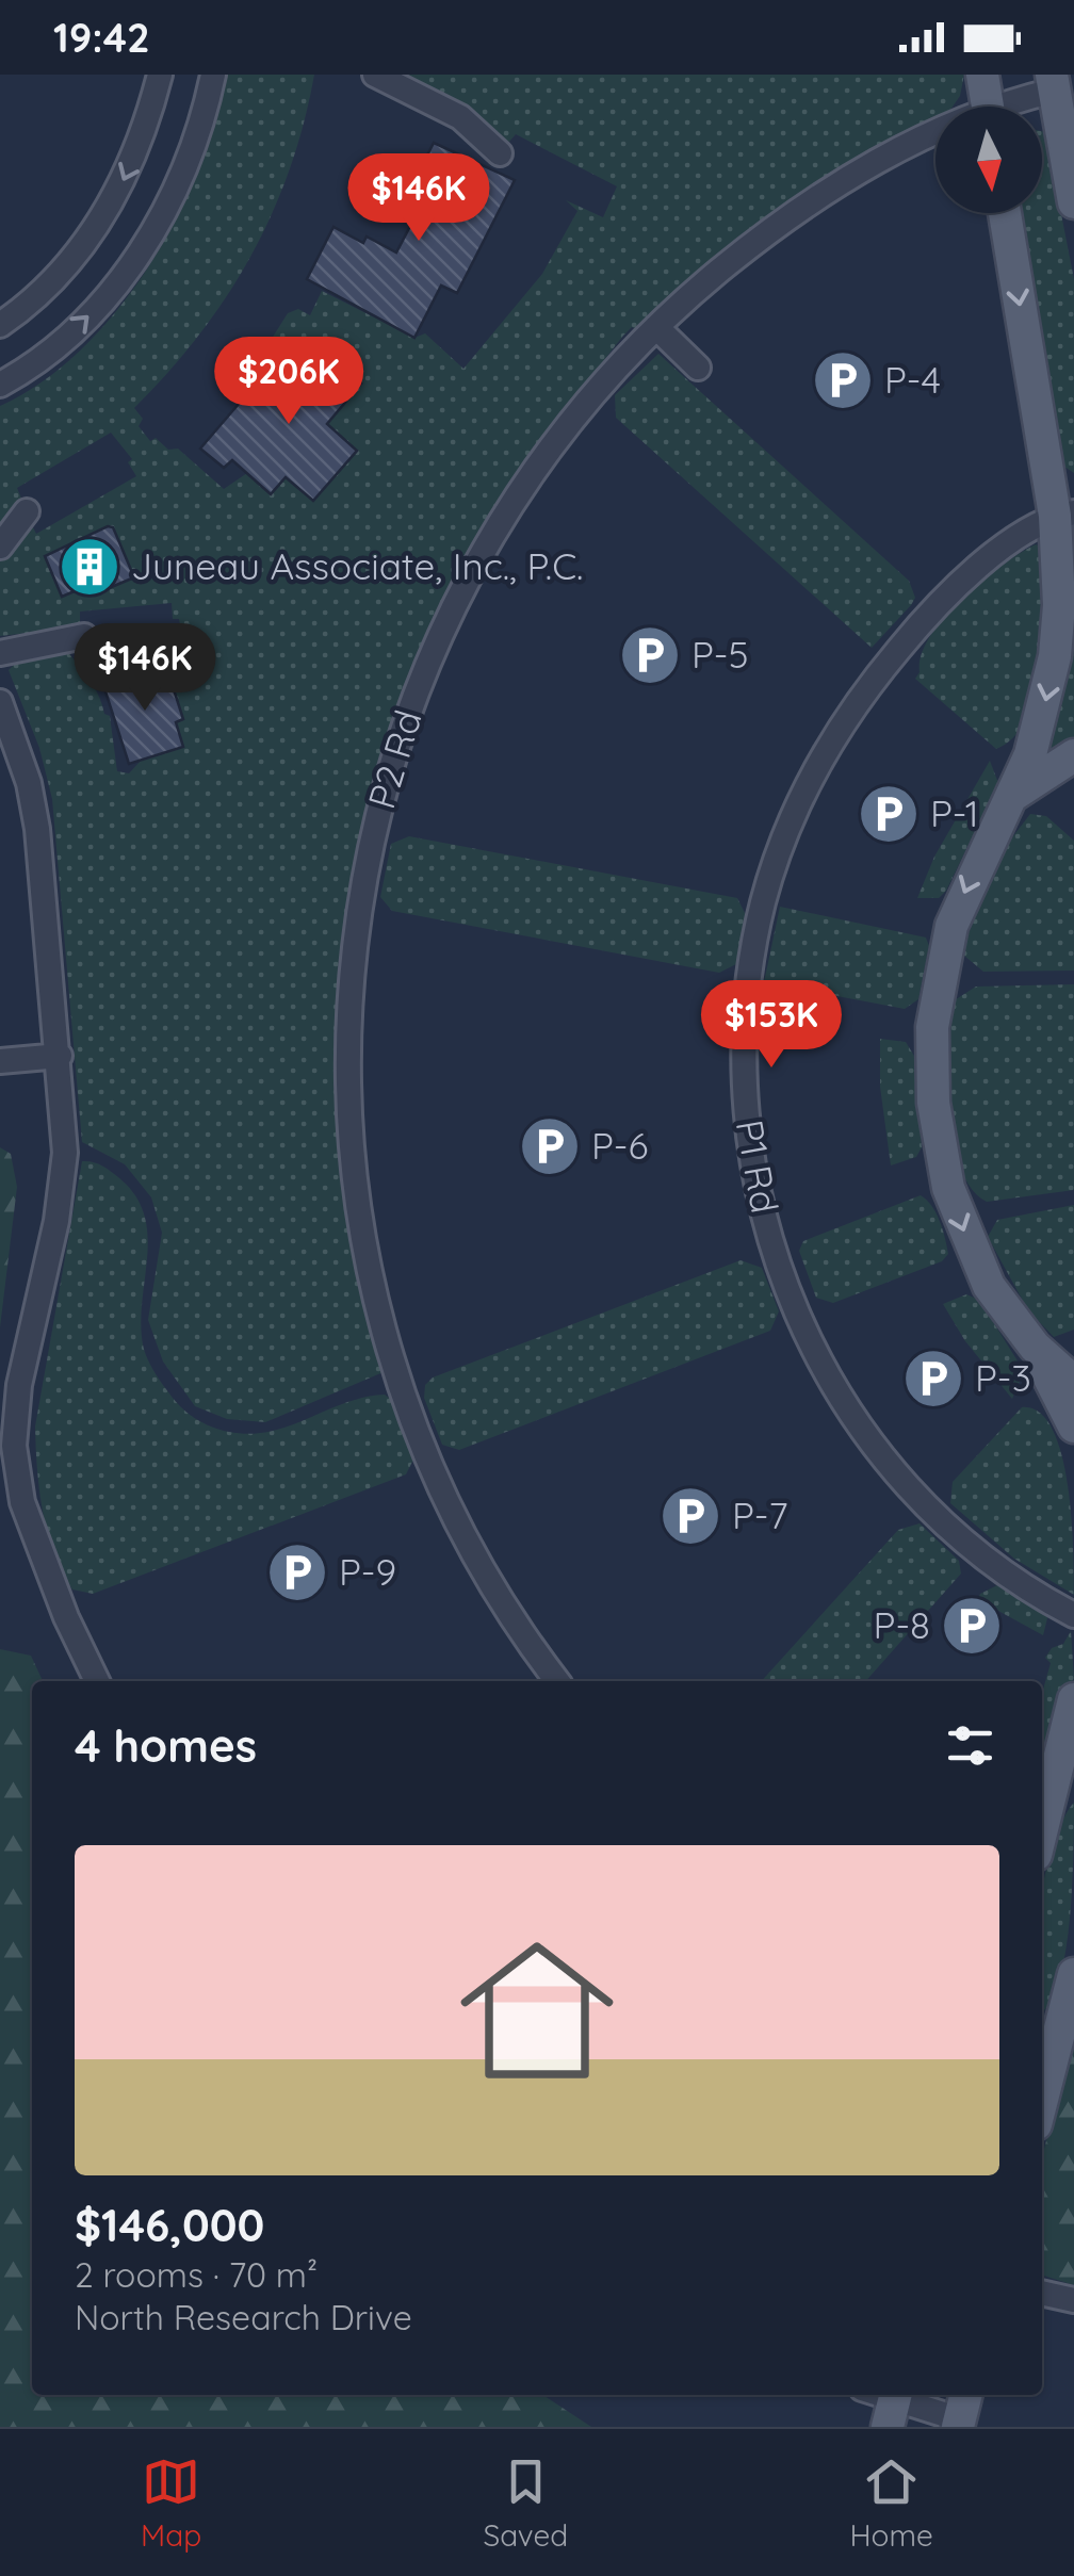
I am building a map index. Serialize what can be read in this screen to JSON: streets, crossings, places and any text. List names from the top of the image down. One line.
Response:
{"streets":{"street":["P2 Rd","P1 Rd"]},"places":{"parking":["P-4","P-5","P-1","P-6","P-3","P-7","P-9","P-8"],"building":["Juneau Associate, Inc., P.C."]},"north":"bottom","page":{"status":"19:42","price":["$146K","$206K","$146K","$153K"],"heading":"4 homes","list":[{"name":"$146,000","note":"2 rooms · 70 m² · North Research Drive"}],"tabs":["Map","Saved","Home"]}}
